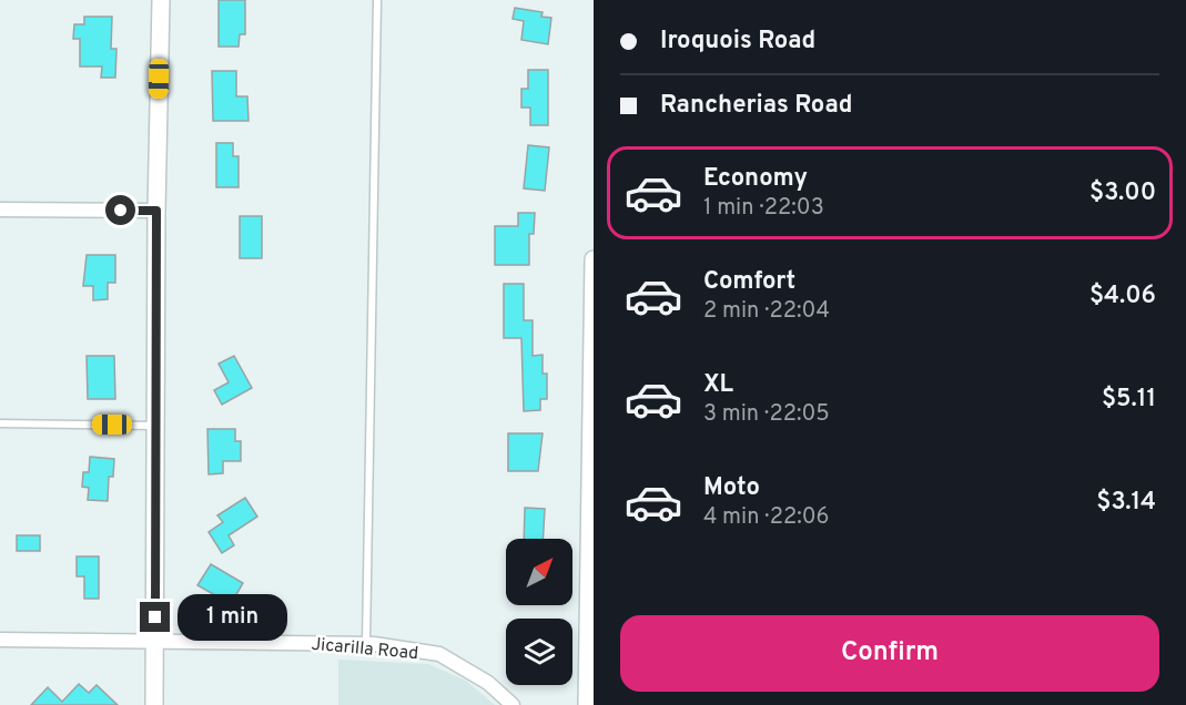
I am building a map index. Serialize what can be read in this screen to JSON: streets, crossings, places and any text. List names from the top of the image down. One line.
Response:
{"streets":{"street":["Jicarilla Road"]},"north":"top right","page":{"banner":["Iroquois Road","Rancherias Road"],"list":[{"name":"Economy","note":"1 min · 22:03","value":"$3.00"},{"name":"Comfort","note":"2 min · 22:04","value":"$4.06"},{"name":"XL","note":"3 min · 22:05","value":"$5.11"},{"name":"Moto","note":"4 min · 22:06","value":"$3.14"}],"bubble":"1 min","buttons":"Confirm"}}
